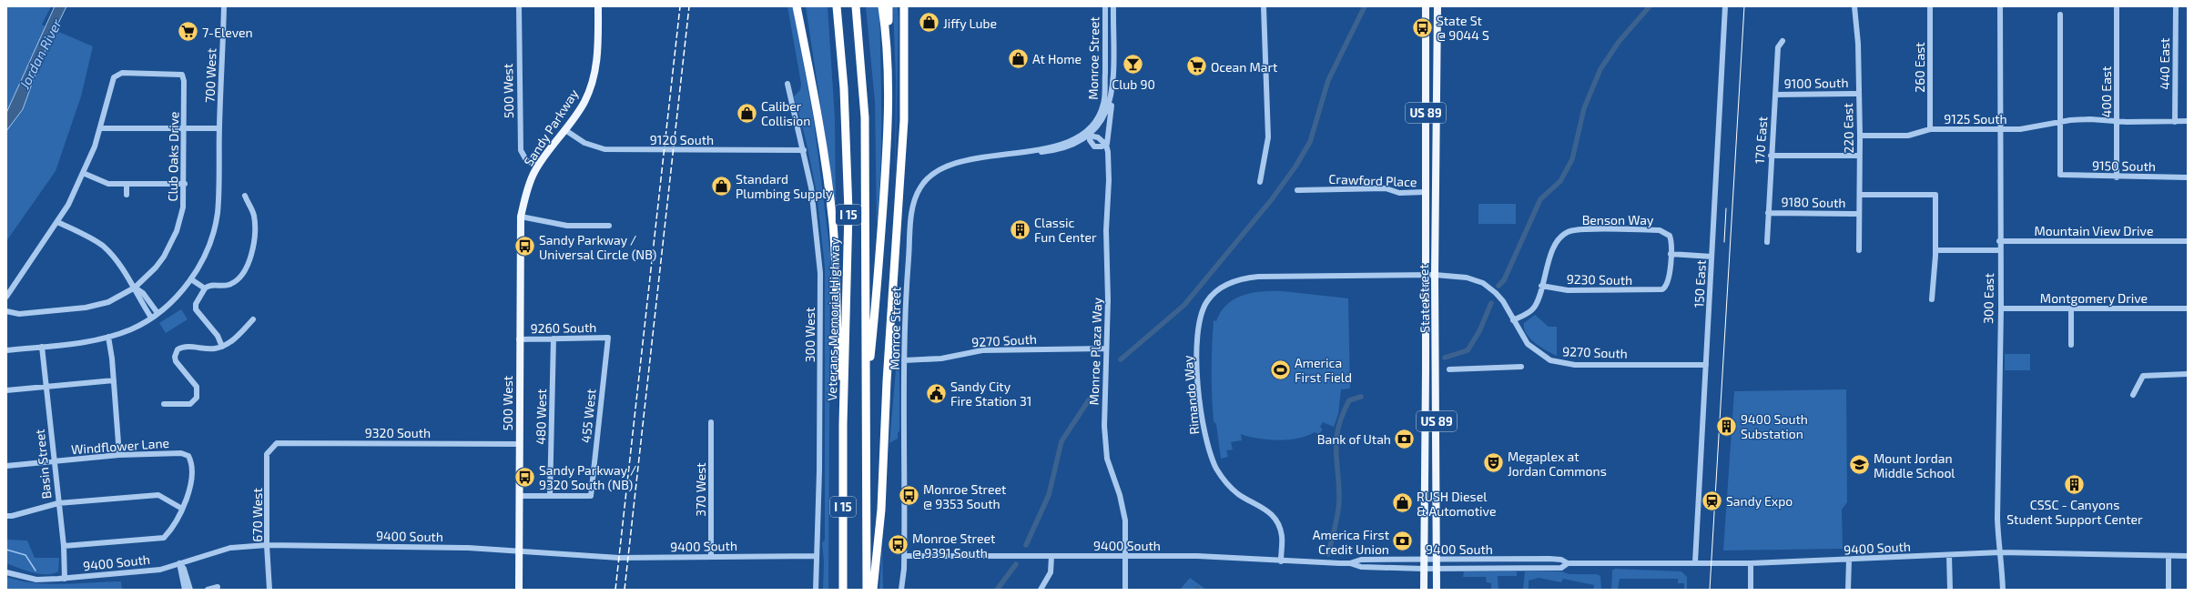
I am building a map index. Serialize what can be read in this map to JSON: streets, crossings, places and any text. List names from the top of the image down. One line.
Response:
{"streets":{"highway":["I 15","Veterans Memorial Highway"],"main road":["500 West","US 89","Sandy Parkway","State Street"],"street":["Monroe Street","440 East","260 East","700 West","9100 South","400 East","9125 South","220 East","9120 South","170 East","Club Oaks Drive","9150 South","Crawford Place","9180 South","Benson Way","Mountain View Drive","9230 South","150 East","Montgomery Drive","300 East","9260 South","300 West","9270 South","Monroe Plaza Way","Rimando Way","455 West","480 West","9320 South","Windflower Lane","Basin Street","370 West","670 West","9400 South"]},"crossings":[["Monroe Street","9270 South"],["Monroe Street","Monroe Plaza Way"],["Monroe Street","9400 South"],["260 East","9125 South"],["700 West","Basin Street"],["9100 South","220 East"],["9100 South","170 East"],["500 West","Sandy Parkway"],["500 West","9260 South"],["500 West","9320 South"],["500 West","9400 South"],["400 East","9125 South"],["400 East","9150 South"],["9125 South","220 East"],["9125 South","9150 South"],["9125 South","300 East"],["Sandy Parkway","9120 South"],["220 East","9180 South"],["9120 South","300 West"],["170 East","9180 South"],["Crawford Place","State Street"],["Benson Way","9230 South"],["Benson Way","9270 South"],["Mountain View Drive","300 East"],["150 East","9270 South"],["150 East","9400 South"],["Montgomery Drive","300 East"],["State Street","9270 South"],["State Street","Rimando Way"],["State Street","9400 South"],["300 East","9400 South"],["9260 South","455 West"],["9260 South","480 West"],["300 West","9400 South"],["9270 South","Monroe Plaza Way"],["9270 South","Rimando Way"],["Monroe Plaza Way","9400 South"],["Rimando Way","9400 South"],["455 West","480 West"],["9320 South","670 West"],["Windflower Lane","Basin Street"],["Basin Street","9400 South"],["370 West","9400 South"],["670 West","9400 South"]],"water":["Jordan River"],"places":{"shop":["Jiffy Lube","At Home","Caliber Collision","Standard Plumbing Supply","RUSH Diesel & Automotive"],"bus stop":["State St @ 9044 S","Sandy Parkway / Universal Circle (NB)","Sandy Parkway / 9320 South (NB)","Monroe Street @ 9353 South","Monroe Street @ 9391 South"],"supermarket":["7-Eleven","Ocean Mart"],"bar":["Club 90"],"building":["Classic Fun Center","9400 South Substation","CSSC - Canyons Student Support Center"],"sports":["America First Field"],"public building":["Sandy City Fire Station 31"],"bank":["Bank of Utah","America First Credit Union"],"theatre":["Megaplex at Jordan Commons"],"school or university":["Mount Jordan Middle School"],"station":["Sandy Expo"]}}
